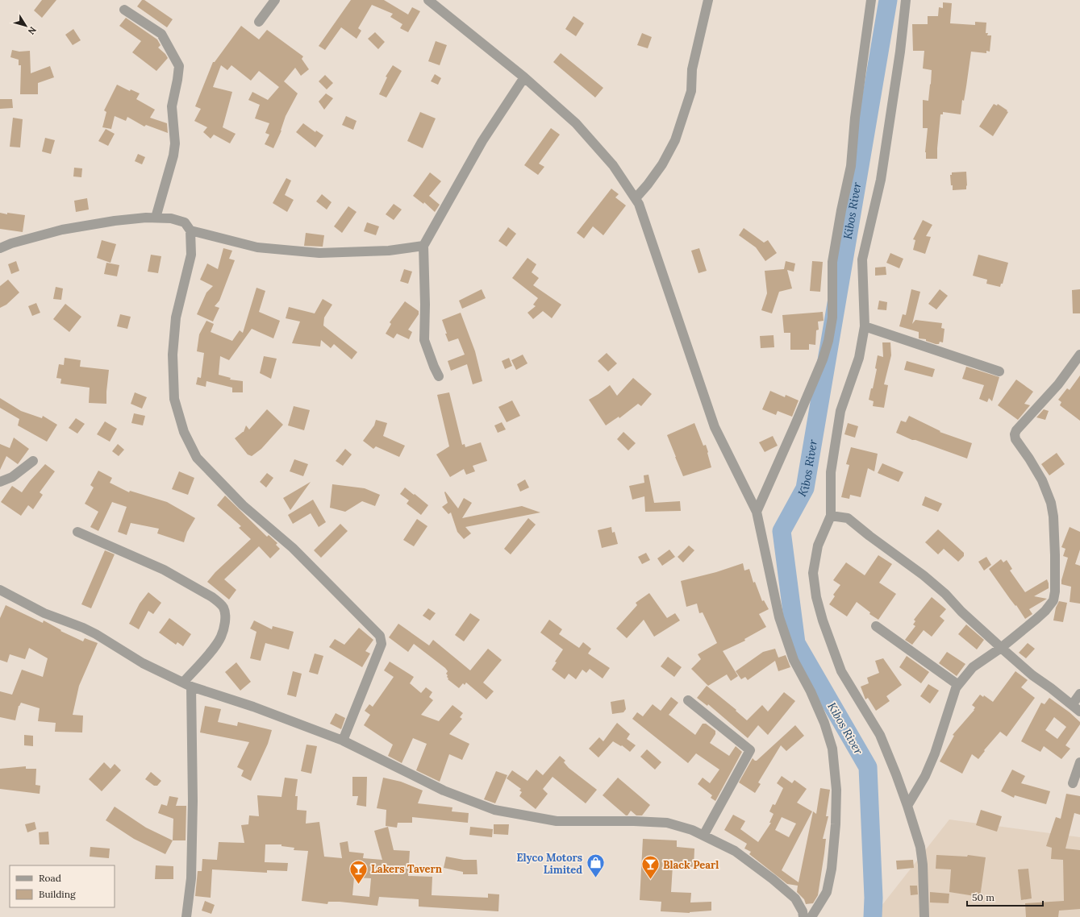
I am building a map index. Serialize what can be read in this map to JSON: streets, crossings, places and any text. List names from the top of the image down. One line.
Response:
{"water":["Kibos River"],"places":{"shop":["Elyco Motors Limited"],"bar":["Black Pearl","Lakers Tavern"]},"legend":["Road","Building"],"scale_bar":"50 m","north":"bottom right"}
